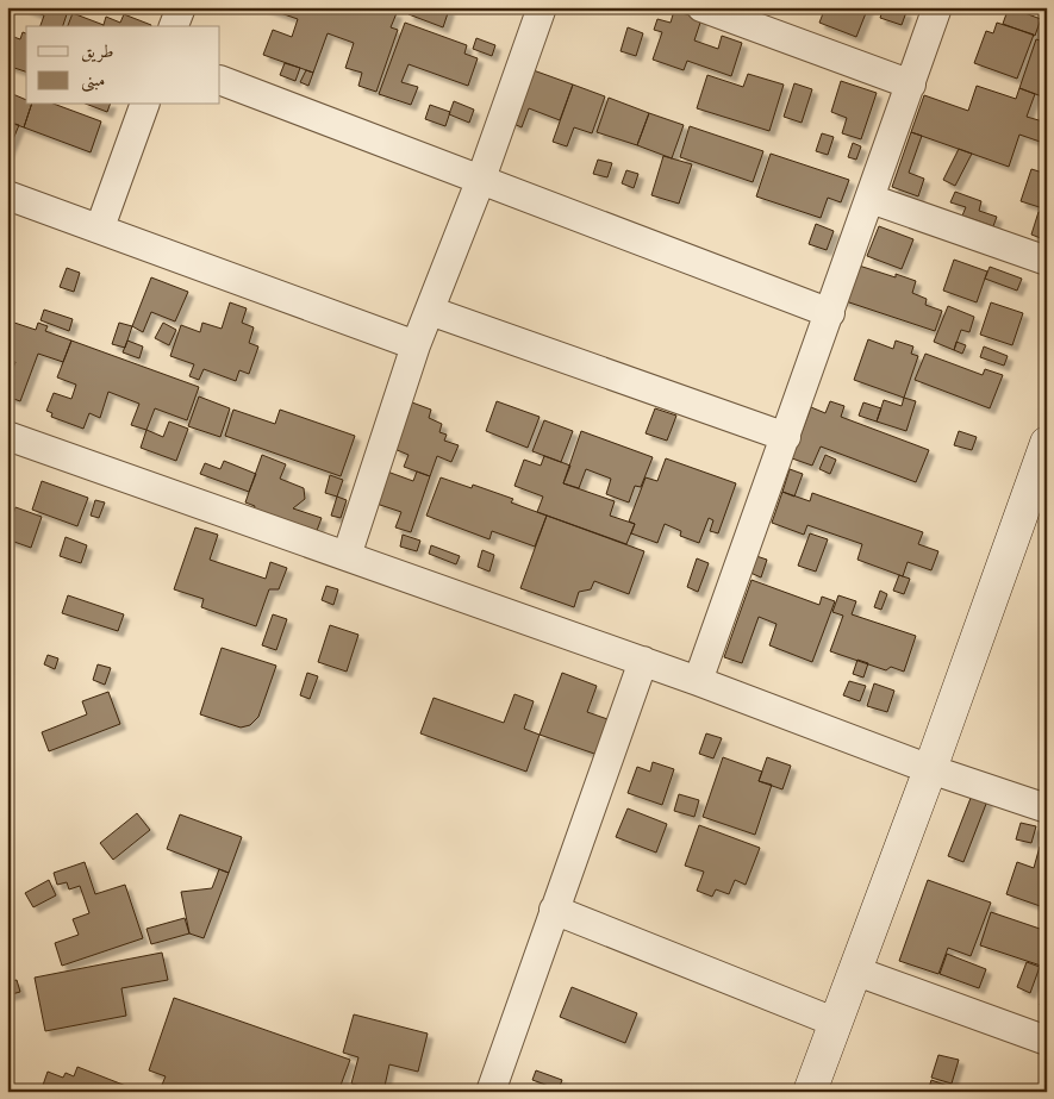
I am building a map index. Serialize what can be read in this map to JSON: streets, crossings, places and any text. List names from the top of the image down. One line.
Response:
{"legend":["طريق","مبنى"]}
